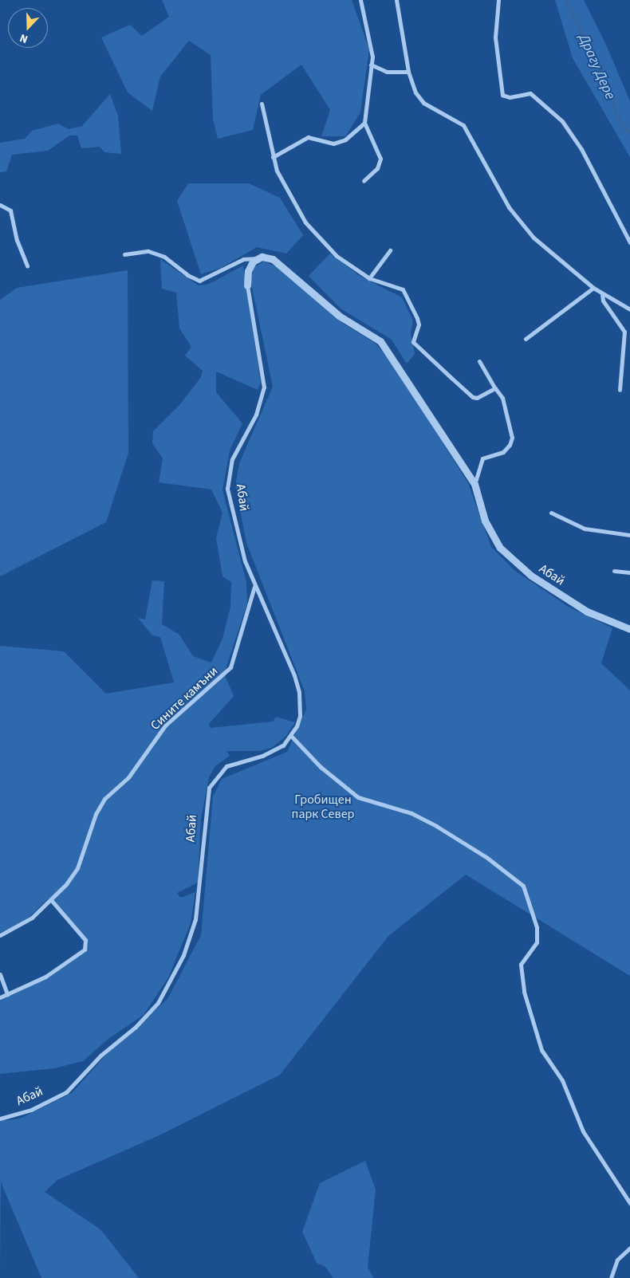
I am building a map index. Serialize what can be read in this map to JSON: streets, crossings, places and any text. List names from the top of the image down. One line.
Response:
{"streets":{"street":["Абай","Сините камъни"]},"crossings":[["Абай","Сините камъни"]],"water":["Драгу Дере"],"parks":["Гробищен парк Север"],"north":"bottom"}
